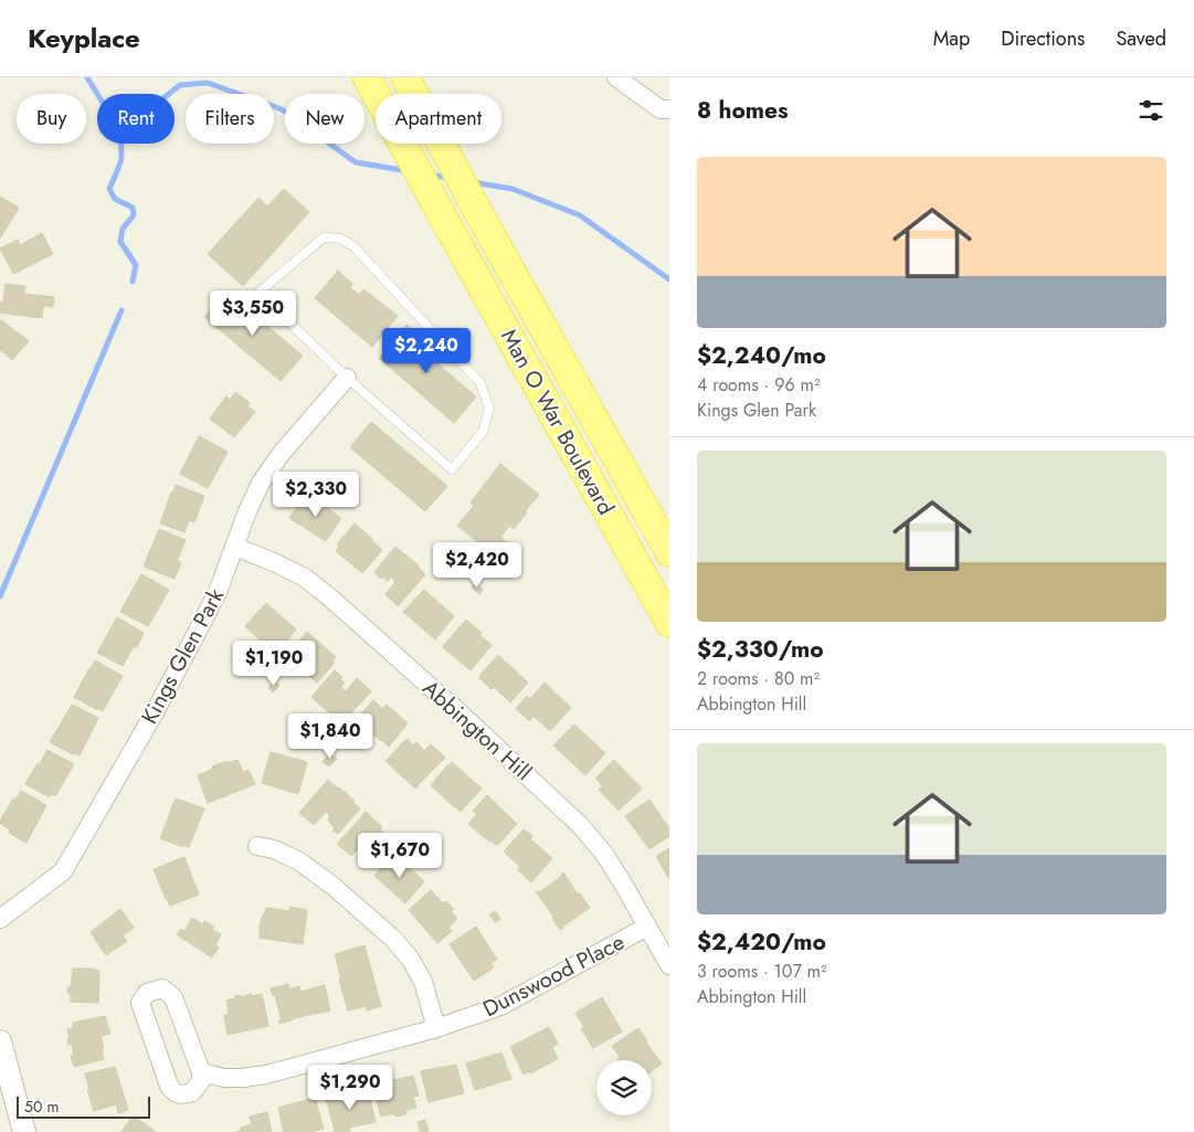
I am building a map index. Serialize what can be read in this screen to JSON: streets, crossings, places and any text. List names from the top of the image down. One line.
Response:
{"streets":{"main road":["Man O War Boulevard"],"street":["Kings Glen Park","Abbington Hill","Dunswood Place"]},"crossings":[["Kings Glen Park","Abbington Hill"],["Abbington Hill","Dunswood Place"]],"scale_bar":"50 m","page":{"header":"Keyplace","nav":["Map","Directions","Saved"],"heading":"8 homes","chip":["Buy","Rent","Filters","New","Apartment"],"list":[{"name":"$2,240/mo","note":"4 rooms · 96 m² · Kings Glen Park"},{"name":"$2,330/mo","note":"2 rooms · 80 m² · Abbington Hill"},{"name":"$2,420/mo","note":"3 rooms · 107 m² · Abbington Hill"}],"price":["$3,550","$2,240","$2,330","$2,420","$1,190","$1,840","$1,670","$1,290"],"scale":"50 m"}}
